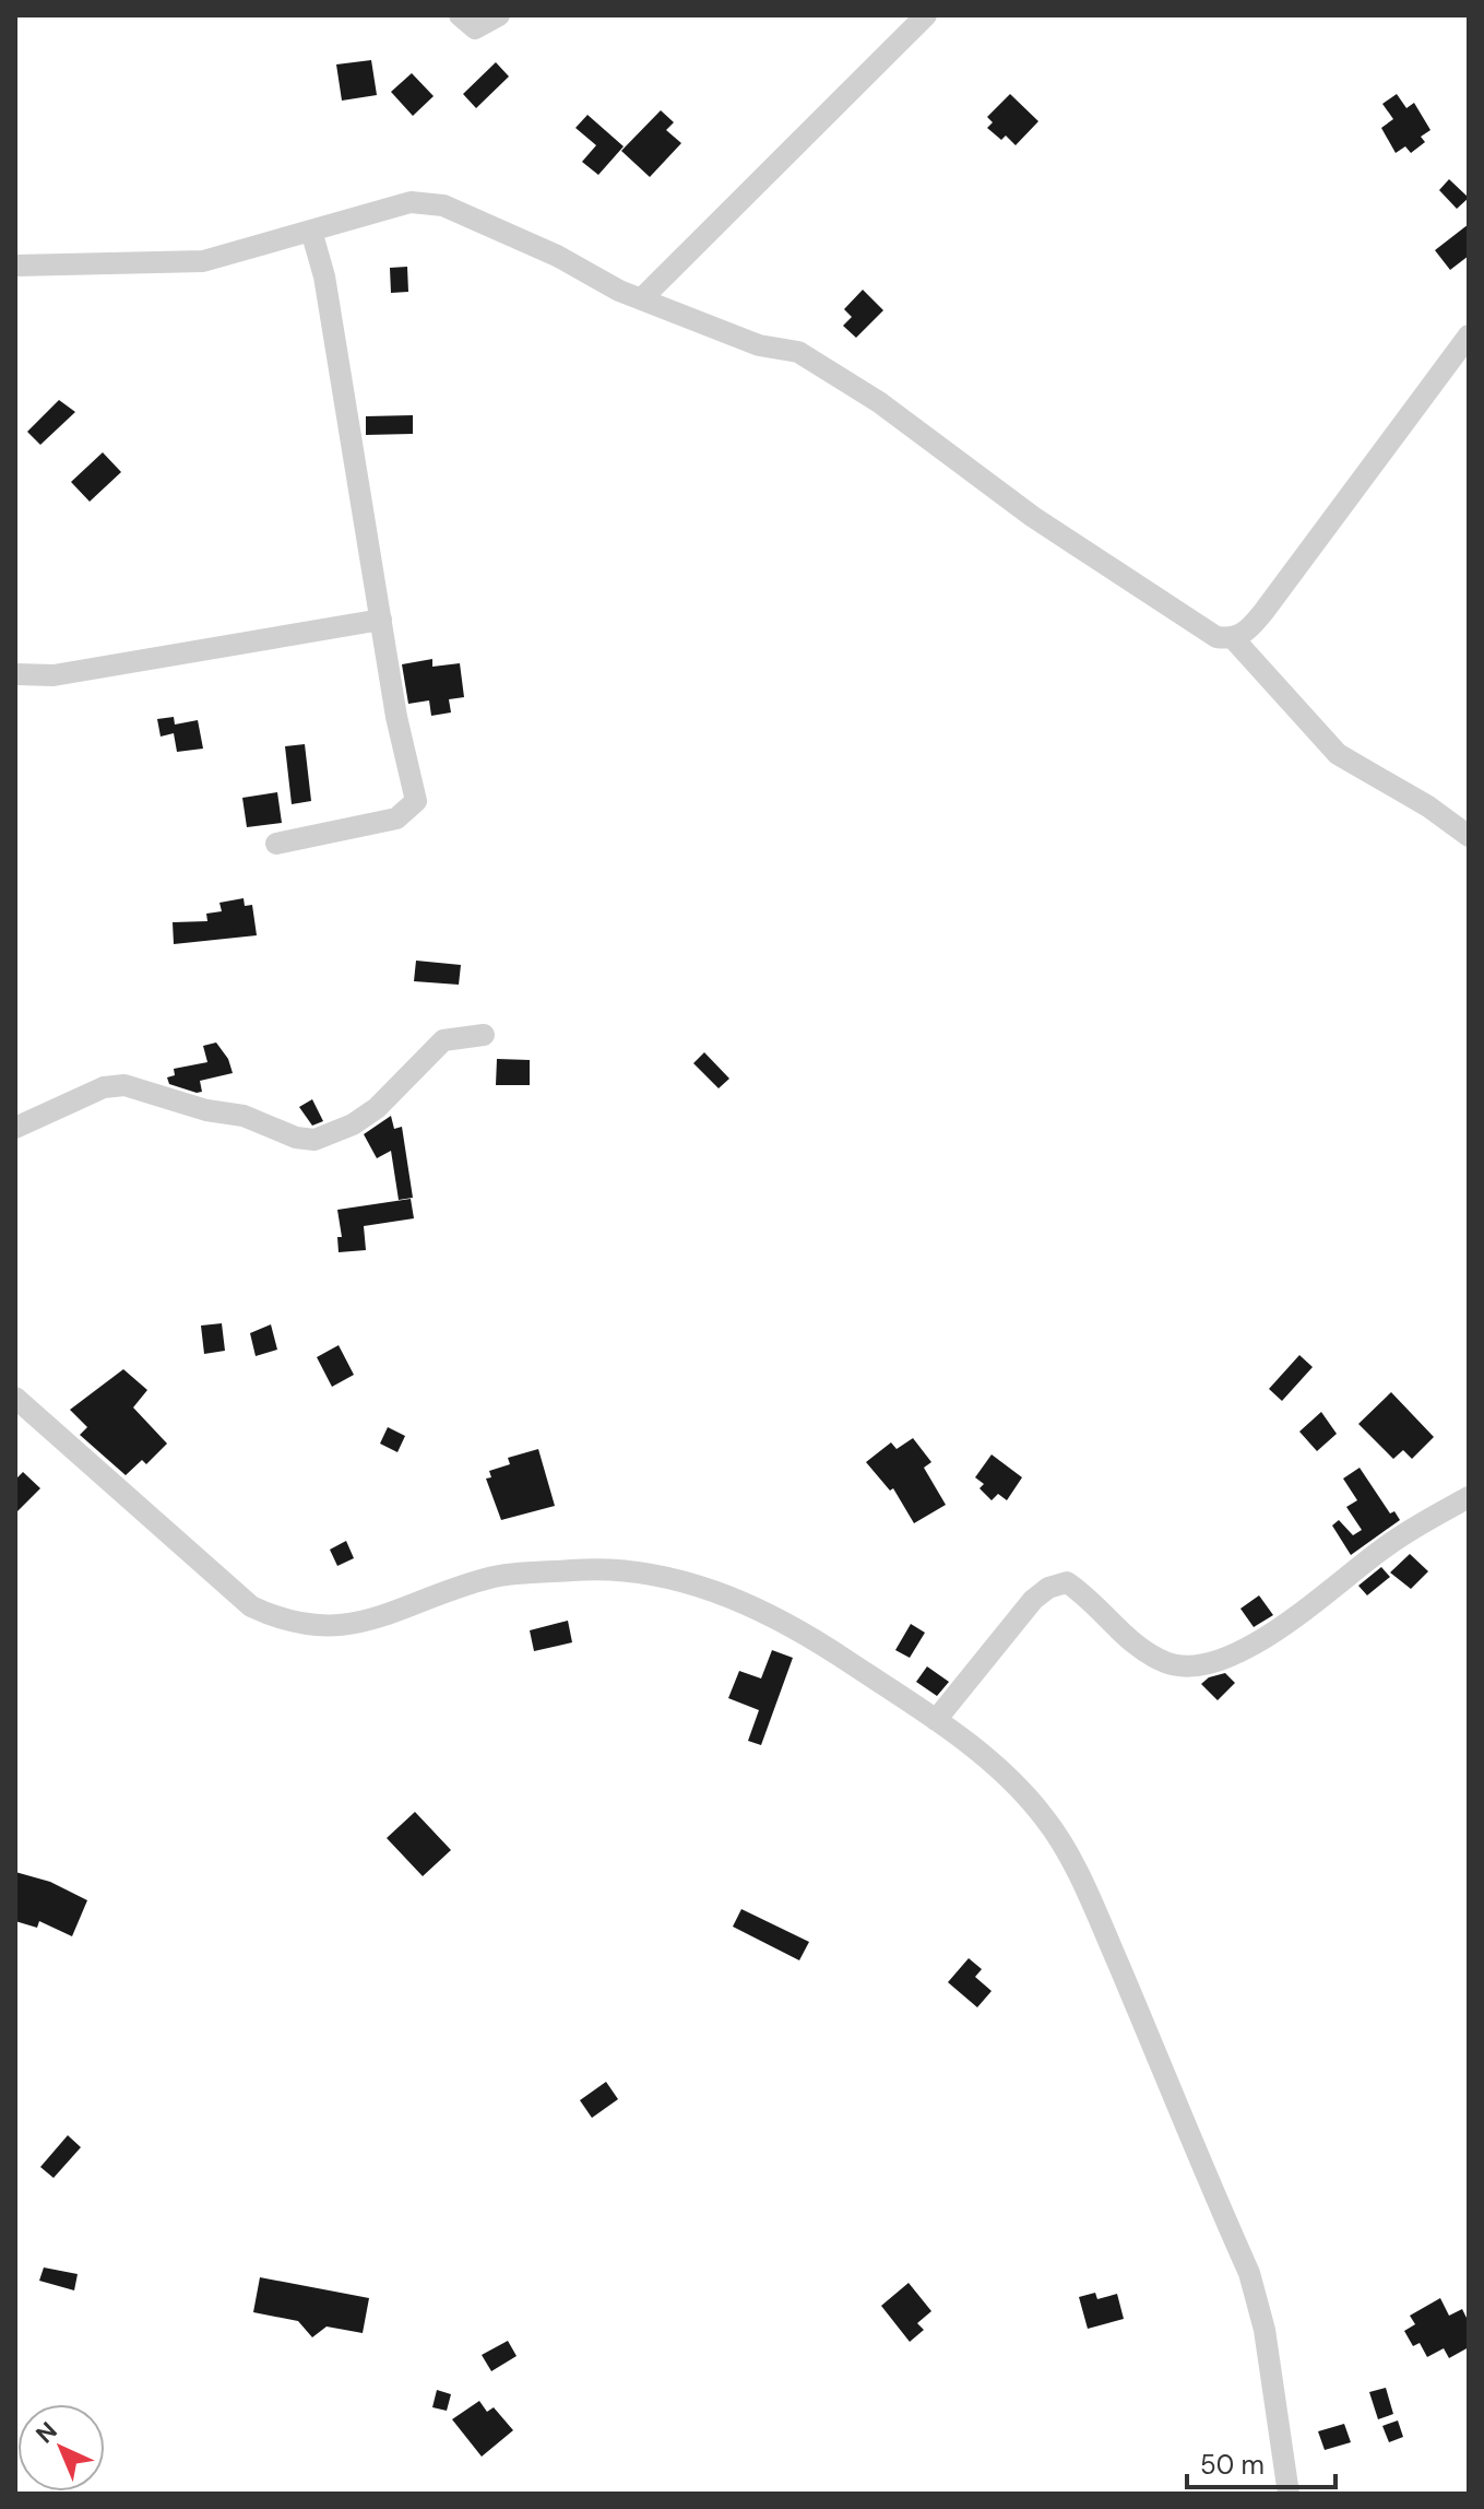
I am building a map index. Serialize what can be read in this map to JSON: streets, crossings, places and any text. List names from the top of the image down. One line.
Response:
{"scale_bar":"50 m","north":"top left"}
